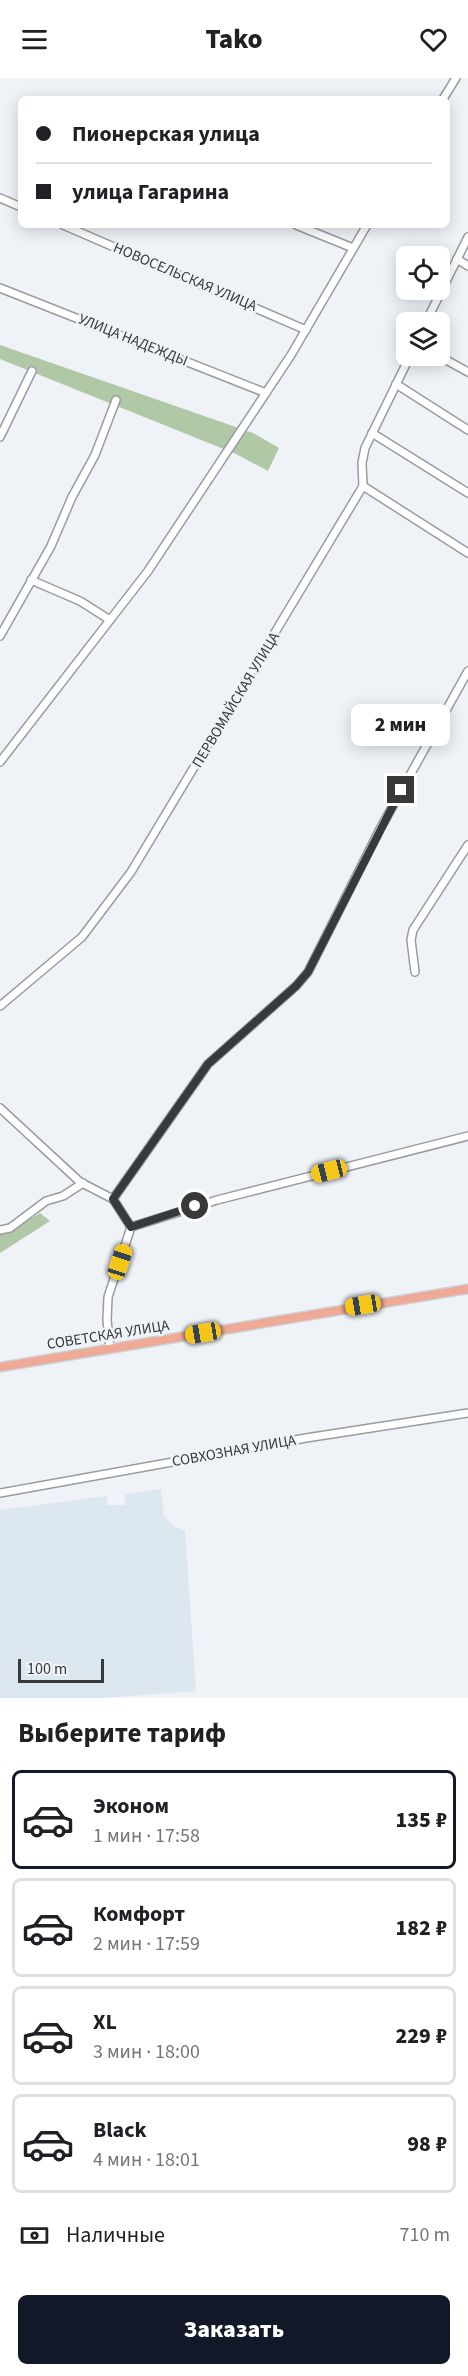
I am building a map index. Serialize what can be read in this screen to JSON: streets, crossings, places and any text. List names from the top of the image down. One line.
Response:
{"streets":{"main road":["СОВЕТСКАЯ УЛИЦА"],"street":["НОВОСЕЛЬСКАЯ УЛИЦА","УЛИЦА НАДЕЖДЫ","ПЕРВОМАЙСКАЯ УЛИЦА","СОВХОЗНАЯ УЛИЦА"]},"scale_bar":"100 m","page":{"header":"Tako","banner":["Пионерская улица","улица Гагарина"],"bubble":"2 мин","scale":"100 m","heading":"Выберите тариф","list":[{"name":"Эконом","note":"1 мин · 17:58","value":"135 ₽"},{"name":"Комфорт","note":"2 мин · 17:59","value":"182 ₽"},{"name":"XL","note":"3 мин · 18:00","value":"229 ₽"},{"name":"Black","note":"4 мин · 18:01","value":"98 ₽"}],"pay":["Наличные","710 m"],"buttons":"Заказать"}}
